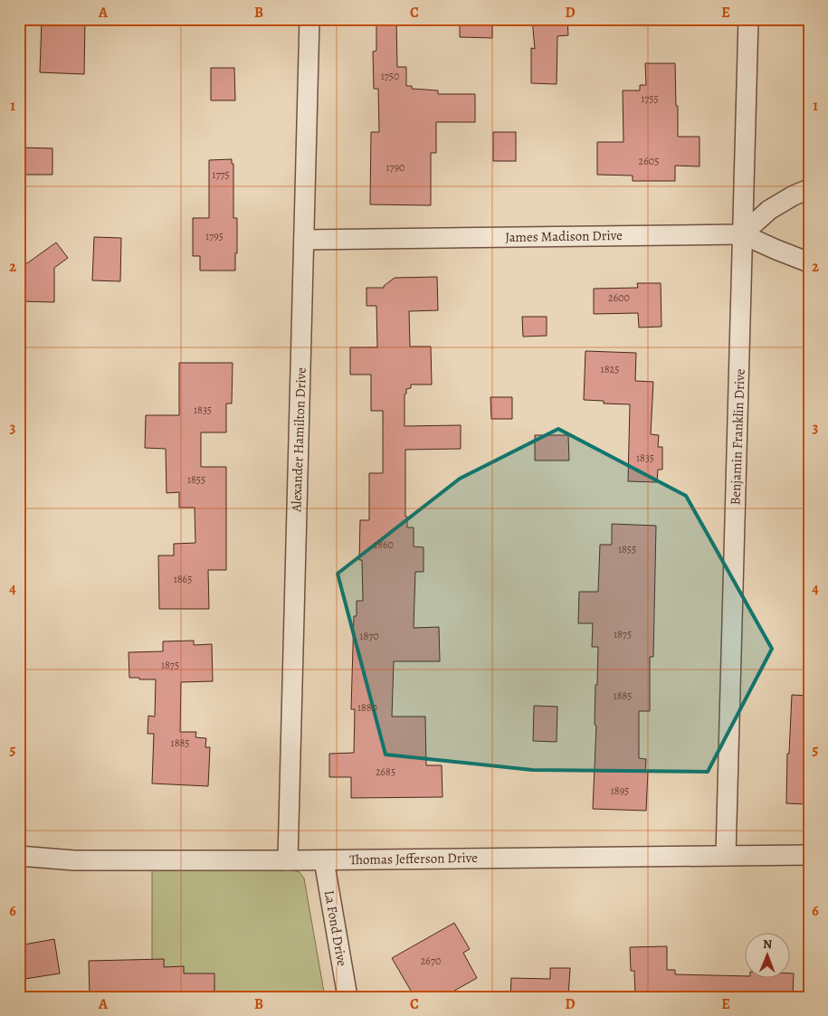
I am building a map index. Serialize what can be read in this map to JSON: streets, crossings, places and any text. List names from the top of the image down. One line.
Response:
{"streets":{"street":["James Madison Drive","Benjamin Franklin Drive","Alexander Hamilton Drive","Thomas Jefferson Drive","La Fond Drive"]},"crossings":[["James Madison Drive","Benjamin Franklin Drive"],["James Madison Drive","Alexander Hamilton Drive"],["Benjamin Franklin Drive","Thomas Jefferson Drive"],["Alexander Hamilton Drive","Thomas Jefferson Drive"],["Thomas Jefferson Drive","La Fond Drive"]],"house_numbers":["1750","1755","2605","1790","1775","1795","2600","1825","1835","1835","1855","1860","1855","1865","1875","1870","1875","1885","1880","1885","2685","1895","2670"],"north":"top","grid":{"columns":["A","B","C","D","E"],"rows":["1","2","3","4","5","6"]}}
